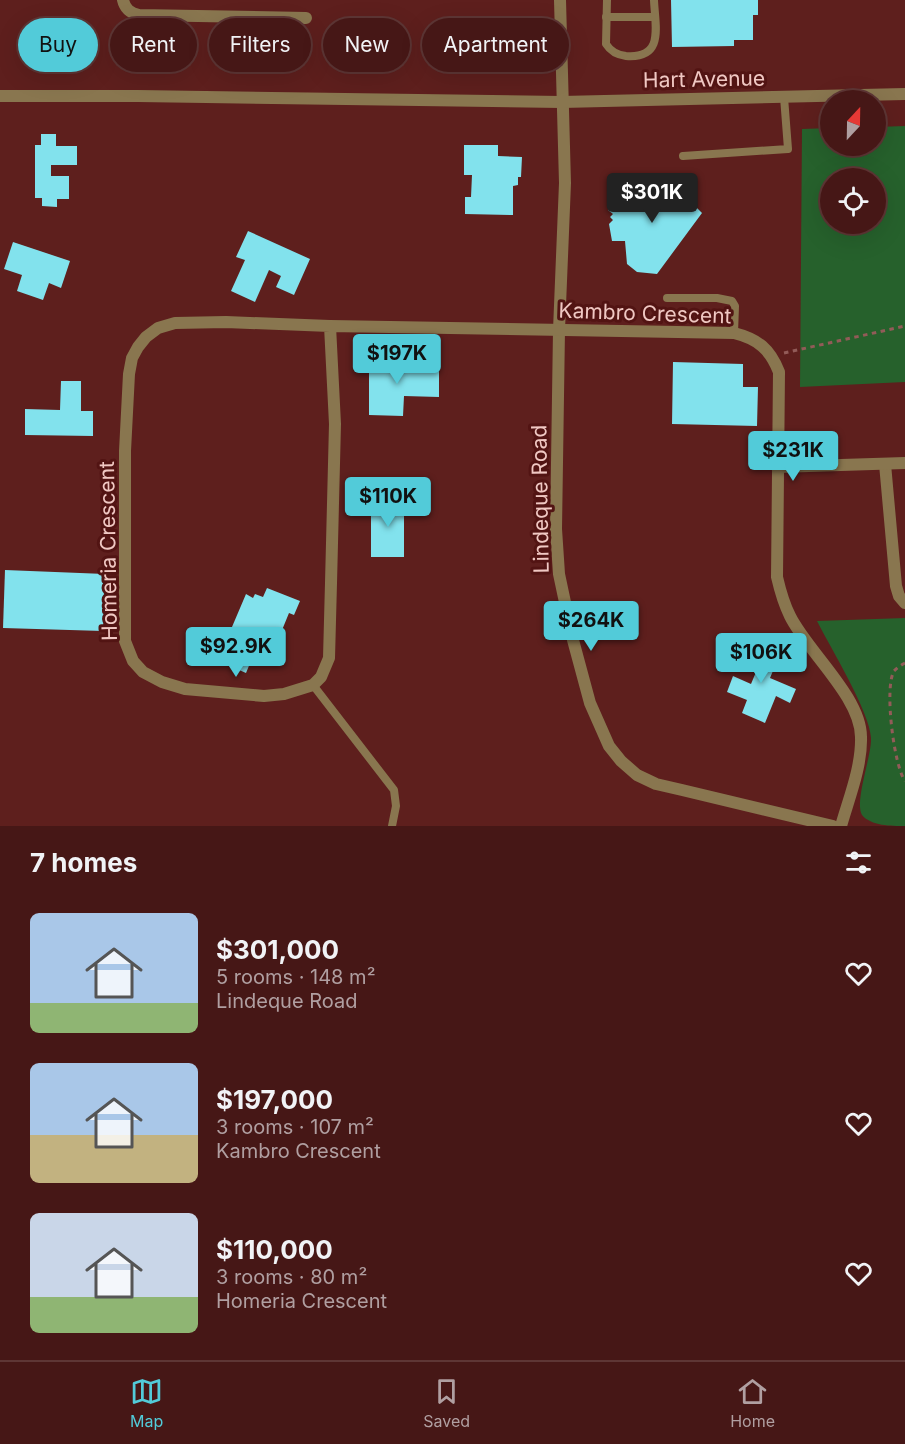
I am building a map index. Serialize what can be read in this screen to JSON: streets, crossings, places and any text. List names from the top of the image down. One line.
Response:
{"streets":{"street":["Hart Avenue","Kambro Crescent","Lindeque Road","Homeria Crescent"]},"crossings":[["Hart Avenue","Lindeque Road"],["Kambro Crescent","Lindeque Road"],["Kambro Crescent","Homeria Crescent"]],"north":"top","page":{"chip":["Buy","Rent","Filters","New","Apartment"],"price":["$301K","$197K","$231K","$110K","$264K","$92.9K","$106K"],"heading":"7 homes","list":[{"name":"$301,000","note":"5 rooms · 148 m² · Lindeque Road"},{"name":"$197,000","note":"3 rooms · 107 m² · Kambro Crescent"},{"name":"$110,000","note":"3 rooms · 80 m² · Homeria Crescent"}],"tabs":["Map","Saved","Home"]}}
